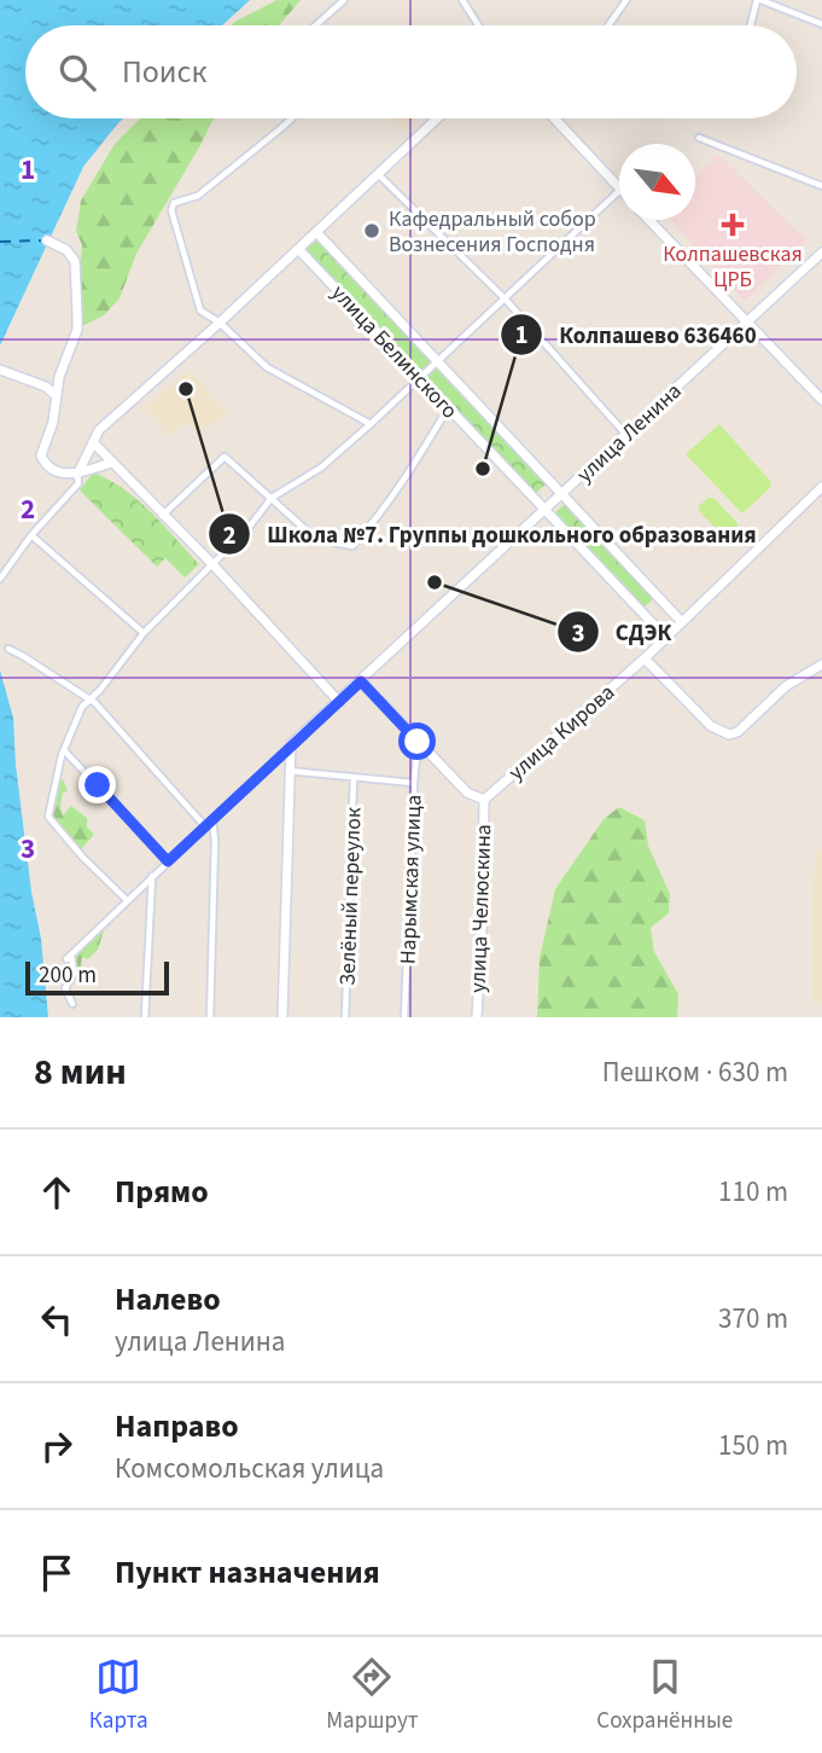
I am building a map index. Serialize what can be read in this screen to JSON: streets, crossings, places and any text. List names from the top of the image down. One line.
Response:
{"streets":{"street":["улица Белинского","улица Ленина","улица Кирова","Нарымская улица","Зелёный переулок","улица Челюскина"]},"crossings":[["улица Белинского","улица Ленина"],["улица Белинского","улица Кирова"],["улица Кирова","улица Челюскина"]],"places":{"health":["Колпашевская ЦРБ"],"other":["Кафедральный собор Вознесения Господня","Школа №7. Группы дошкольного образования","Колпашево 636460","СДЭК"]},"scale_bar":"200 m","north":"bottom right","page":{"search":"Поиск","scale":"200 m","heading":["8 мин","Пешком · 630 m"],"list":[["Прямо","110 m"],["Налево","улица Ленина","370 m"],["Направо","Комсомольская улица","150 m"],"Пункт назначения"],"nav":["Карта","Маршрут","Сохранённые"]},"grid":{"rows":["1","2","3"]}}
